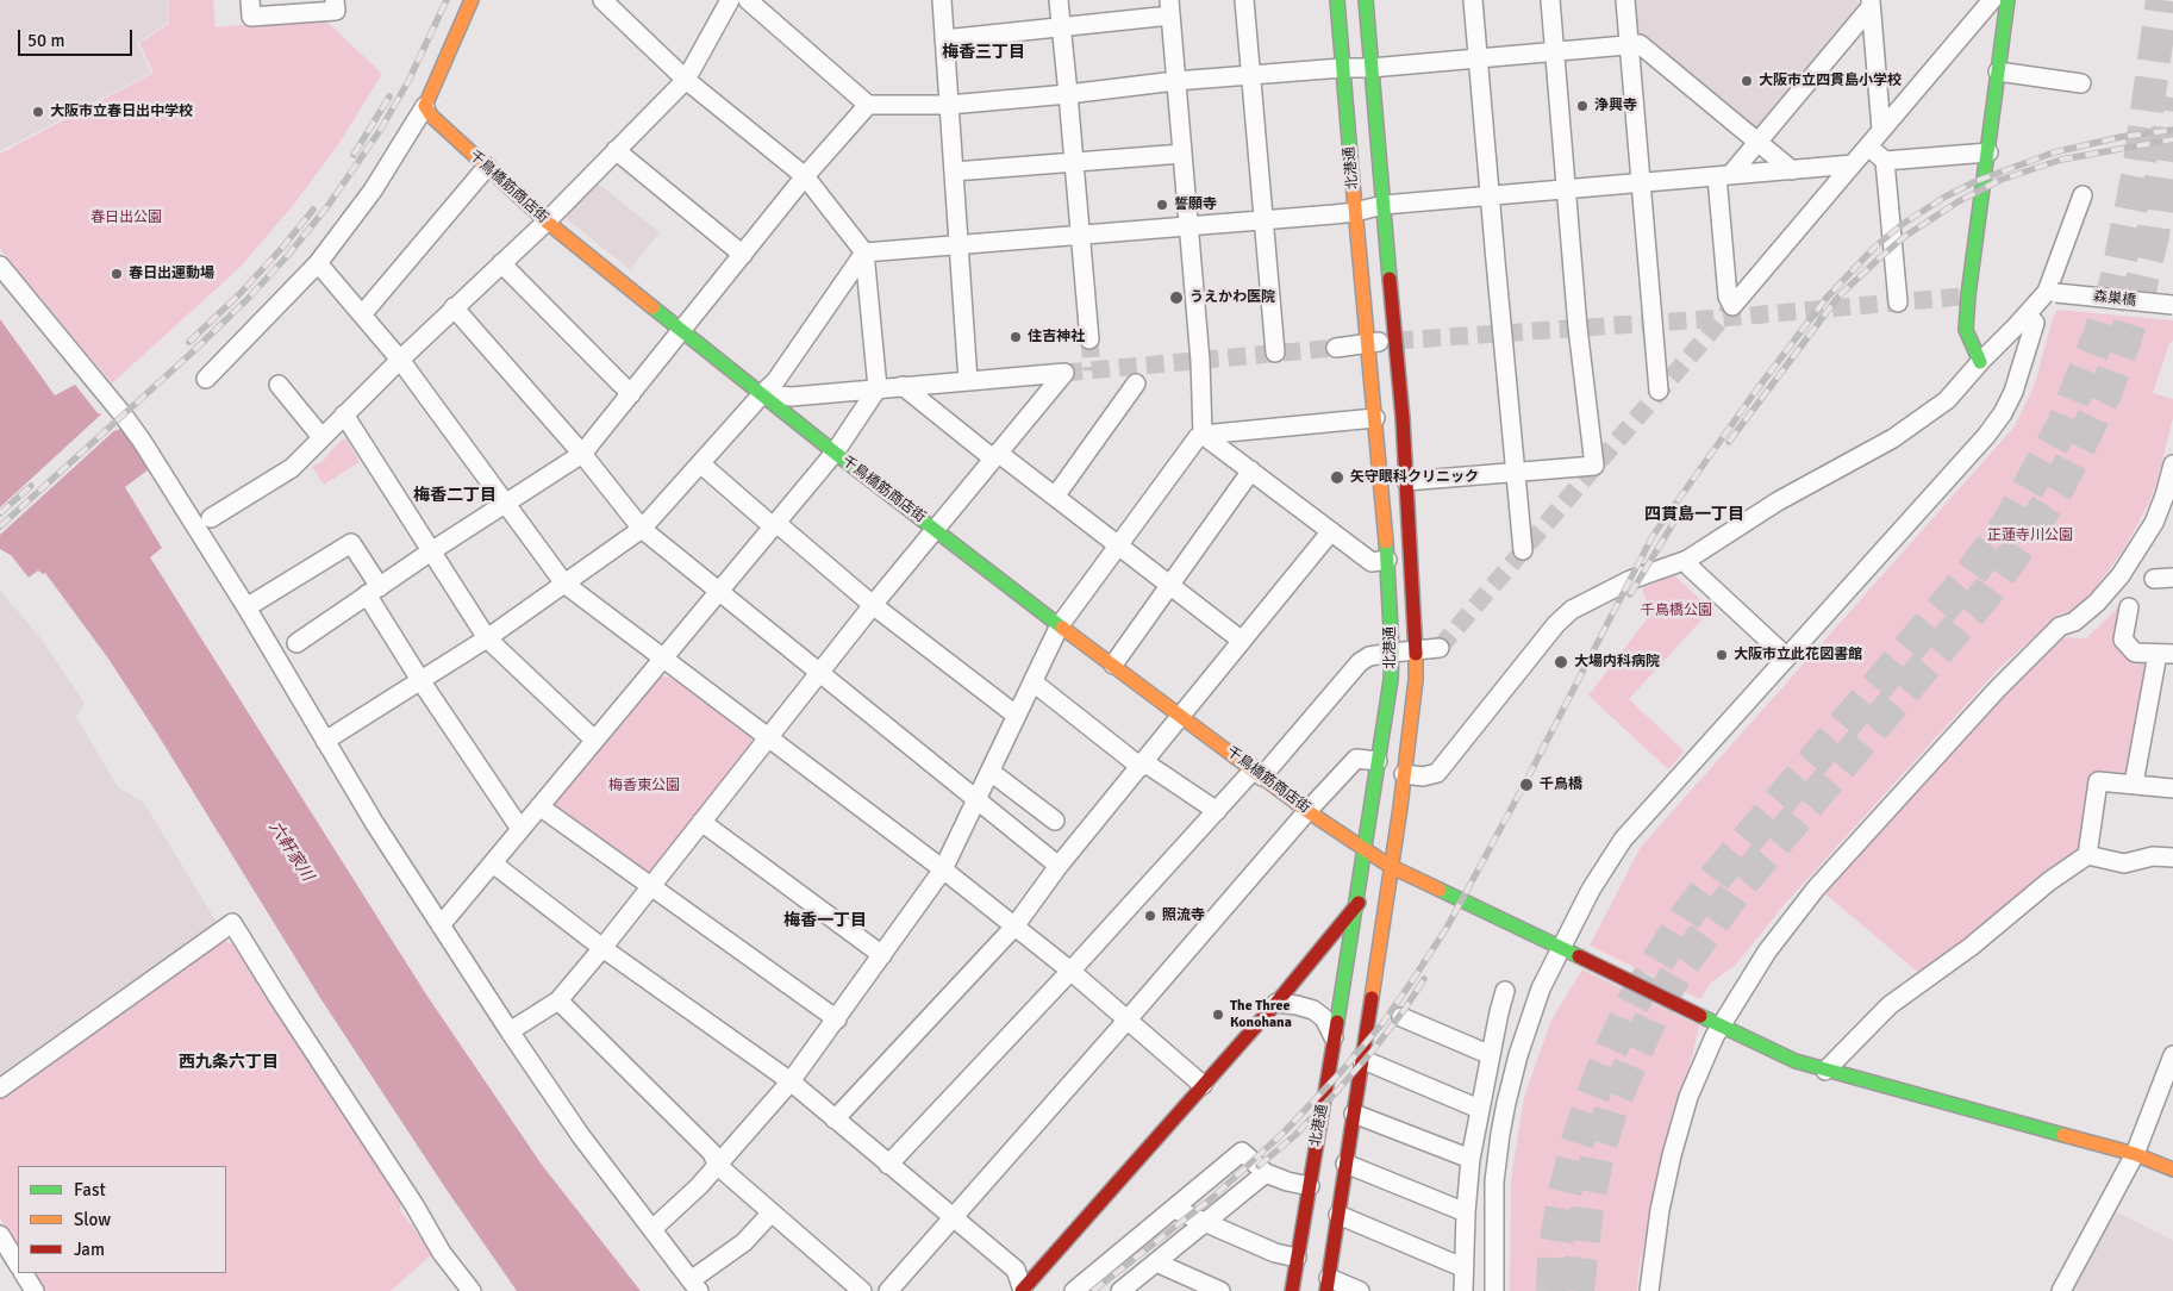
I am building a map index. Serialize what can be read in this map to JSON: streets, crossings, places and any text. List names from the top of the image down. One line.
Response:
{"streets":{"street":["北港通","千鳥橋筋商店街","森巣橋"]},"crossings":[["北港通","千鳥橋筋商店街"]],"districts":["梅香三丁目","梅香二丁目","四貫島一丁目","梅香一丁目","西九条六丁目"],"water":["六軒家川"],"parks":["春日出公園","正蓮寺川公園","千鳥橋公園","梅香東公園"],"places":["大阪市立四貫島小学校","浄興寺","大阪市立春日出中学校","誓願寺","春日出運動場","うえかわ医院","住吉神社","矢守眼科クリニック","大阪市立此花図書館","大場内科病院","千鳥橋","照流寺","The Three Konohana"],"legend":["Fast","Slow","Jam"],"scale_bar":"50 m"}
